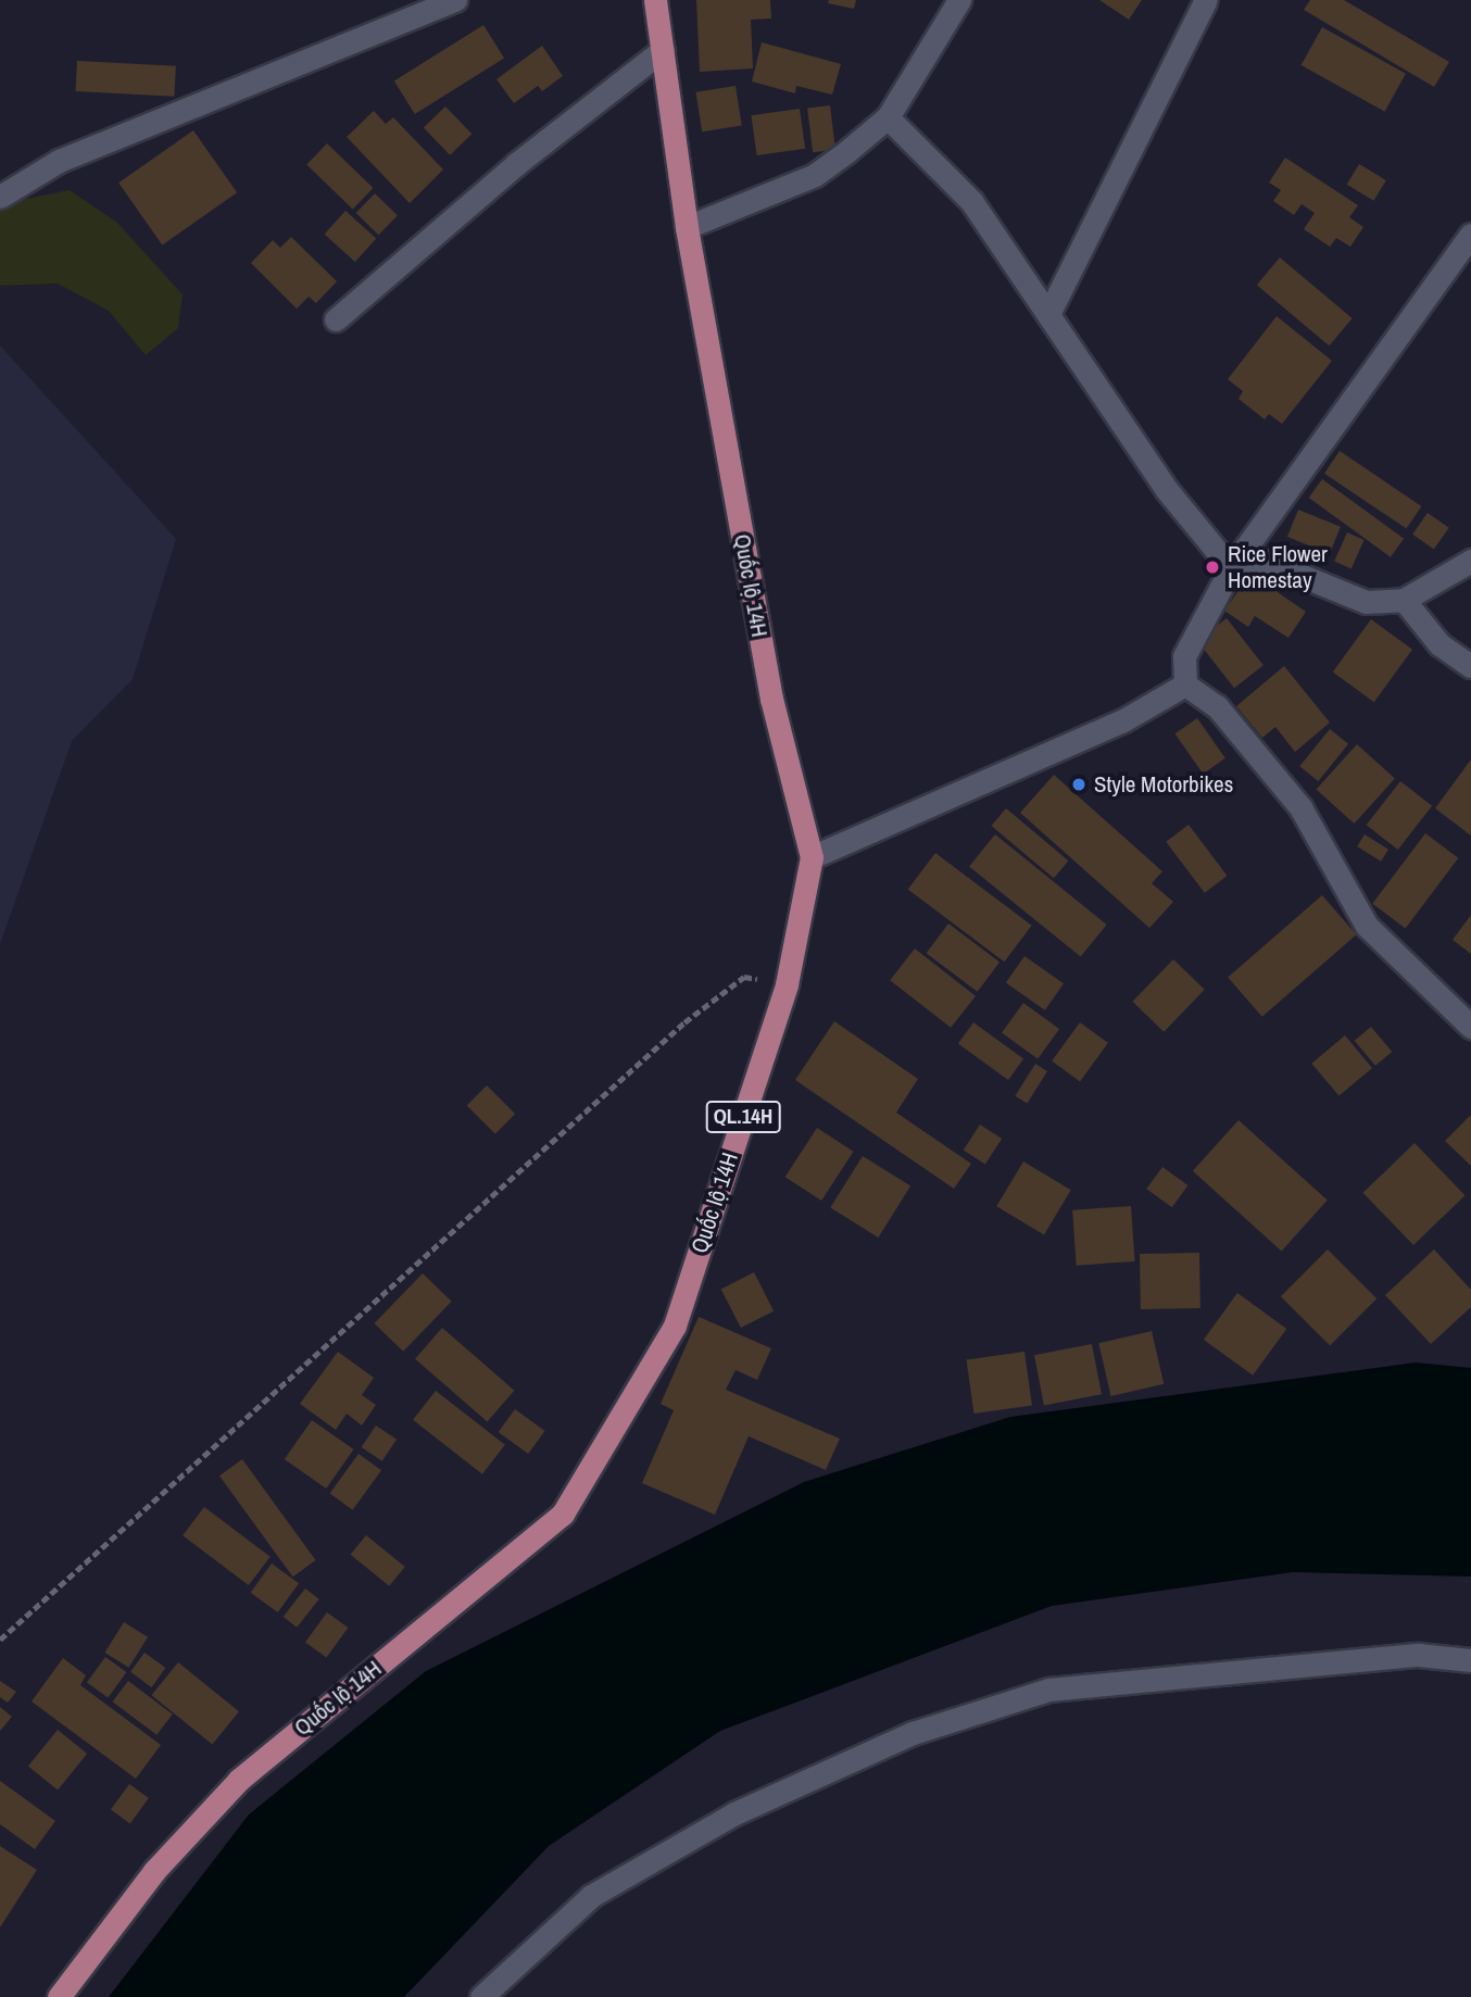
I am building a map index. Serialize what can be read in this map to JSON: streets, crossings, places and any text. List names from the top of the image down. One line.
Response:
{"streets":{"main road":["Quốc lộ 14H","QL.14H"]},"places":["Rice Flower Homestay","Style Motorbikes"]}
